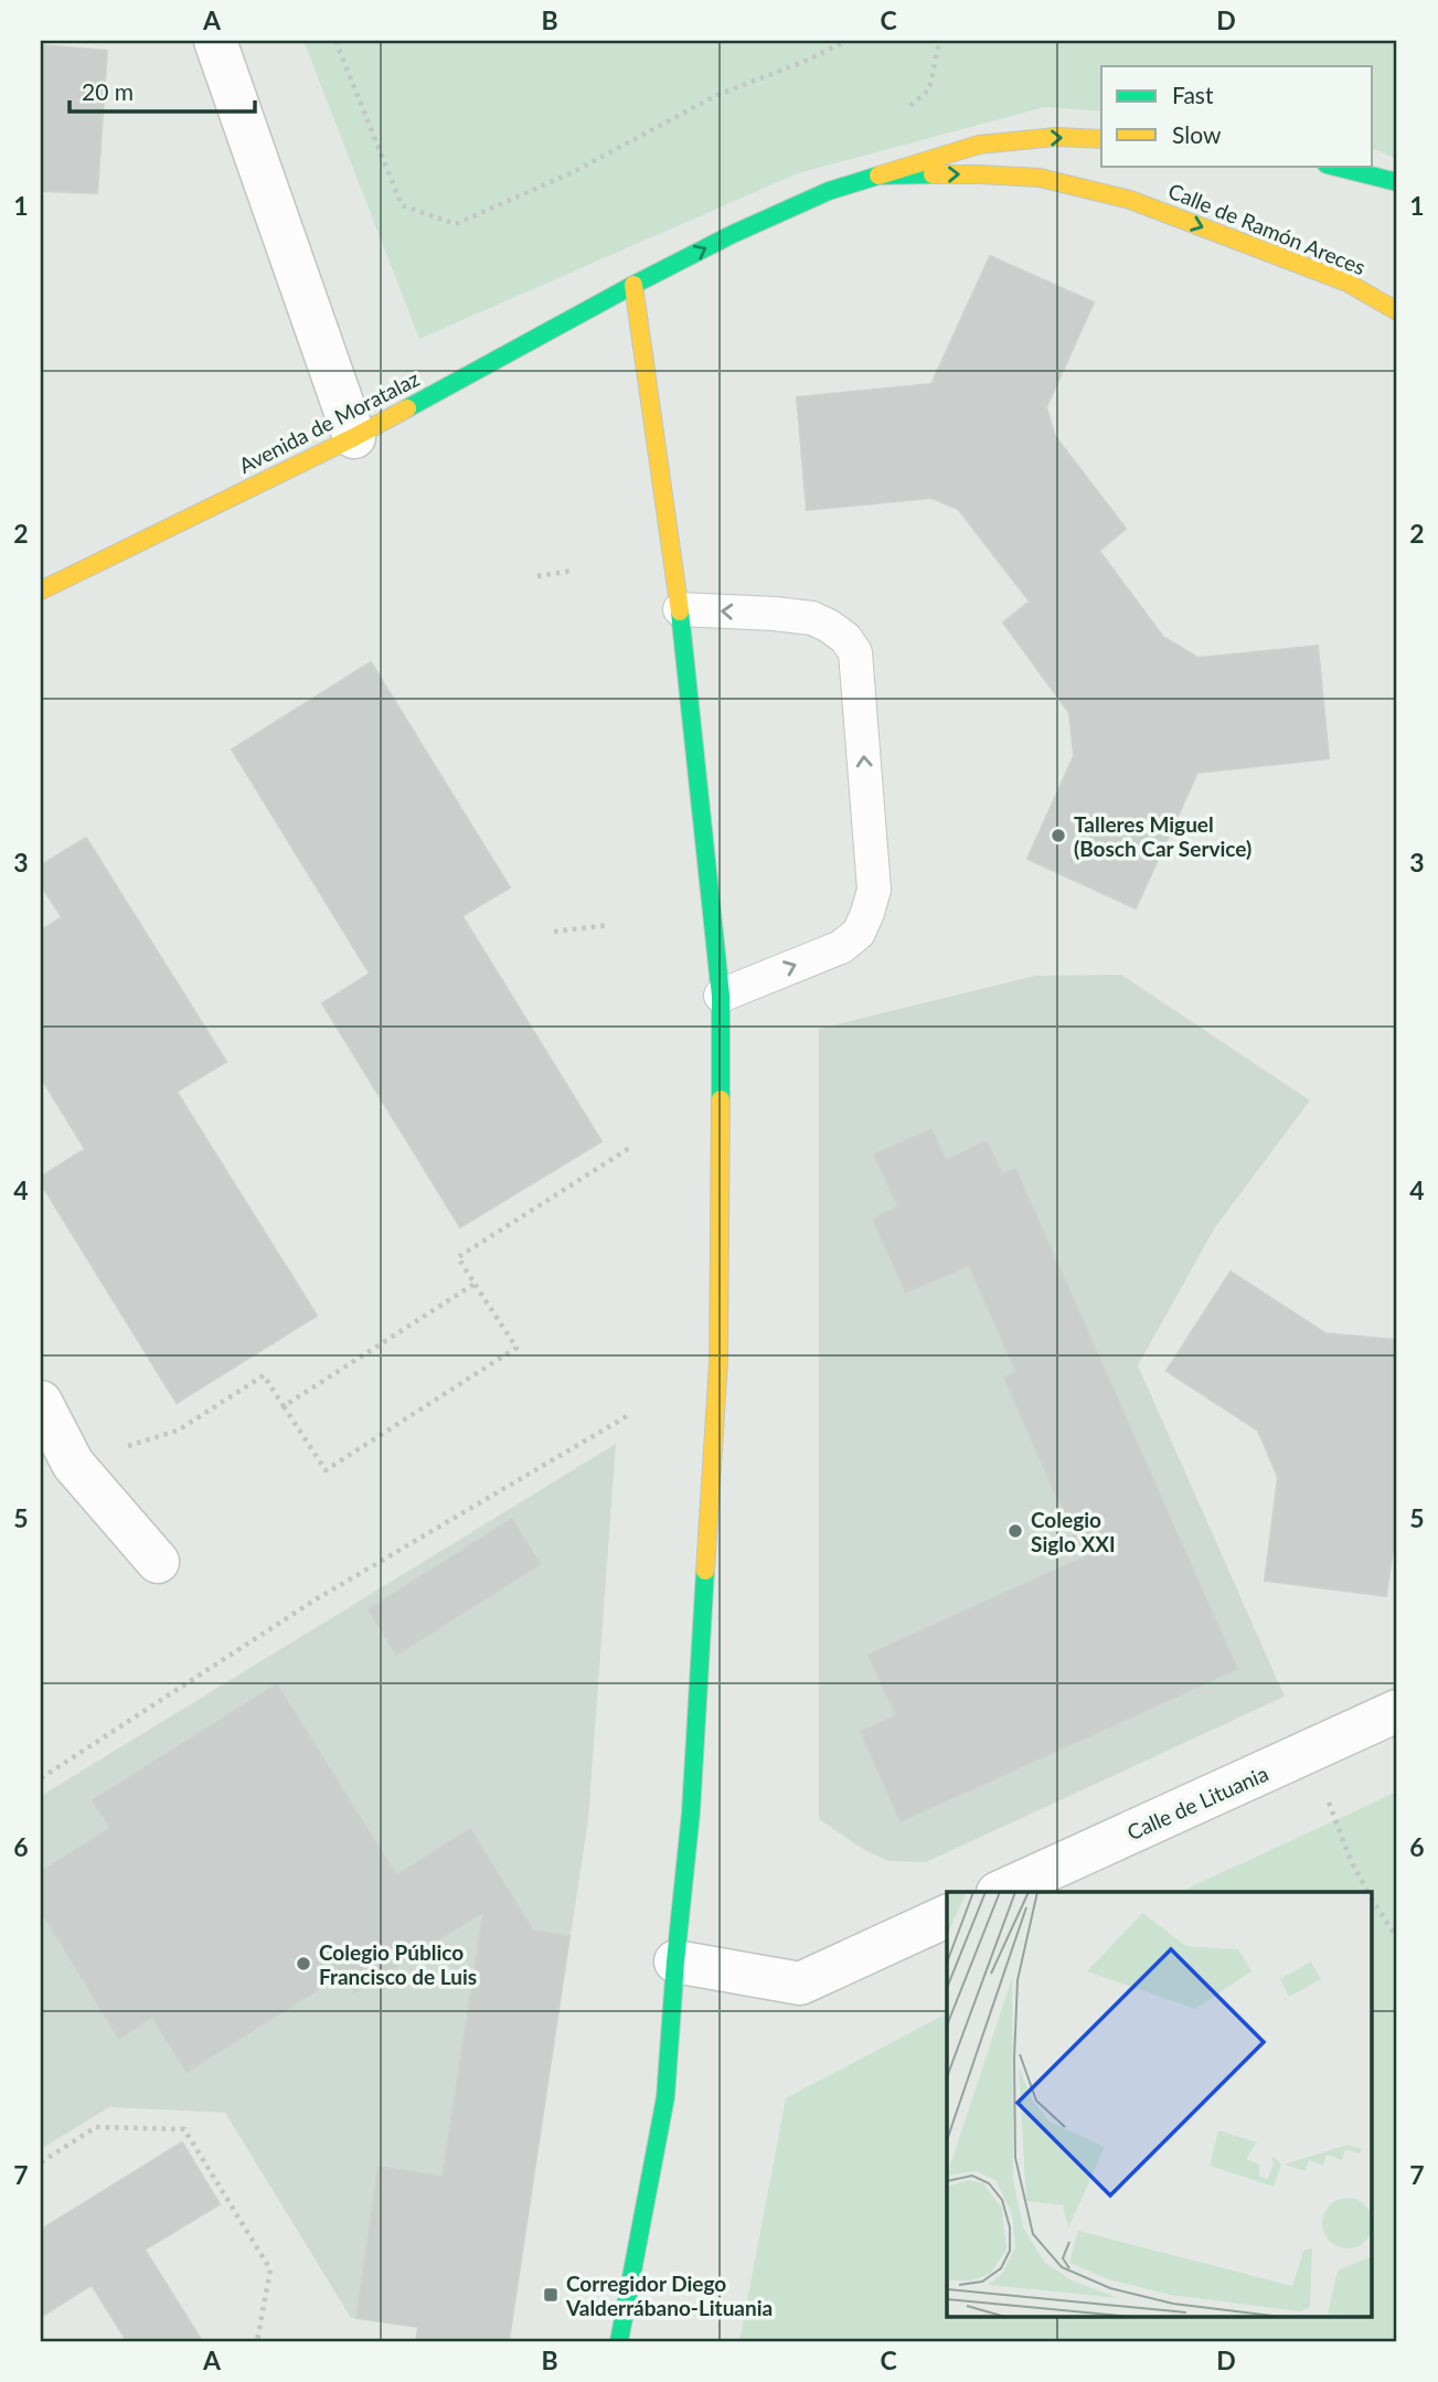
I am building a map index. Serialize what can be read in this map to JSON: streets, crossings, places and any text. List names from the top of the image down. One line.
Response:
{"streets":{"main road":["Calle de Ramón Areces","Avenida de Moratalaz"],"street":["Calle de Lituania"]},"crossings":[["Calle de Ramón Areces","Avenida de Moratalaz"]],"places":{"other":["Talleres Miguel (Bosch Car Service)","Colegio Siglo XXI","Colegio Público Francisco de Luis"],"transit":["Corregidor Diego Valderrábano-Lituania"]},"legend":["Fast","Slow"],"scale_bar":"20 m","grid":{"columns":["A","B","C","D"],"rows":["1","2","3","4","5","6","7"]}}
